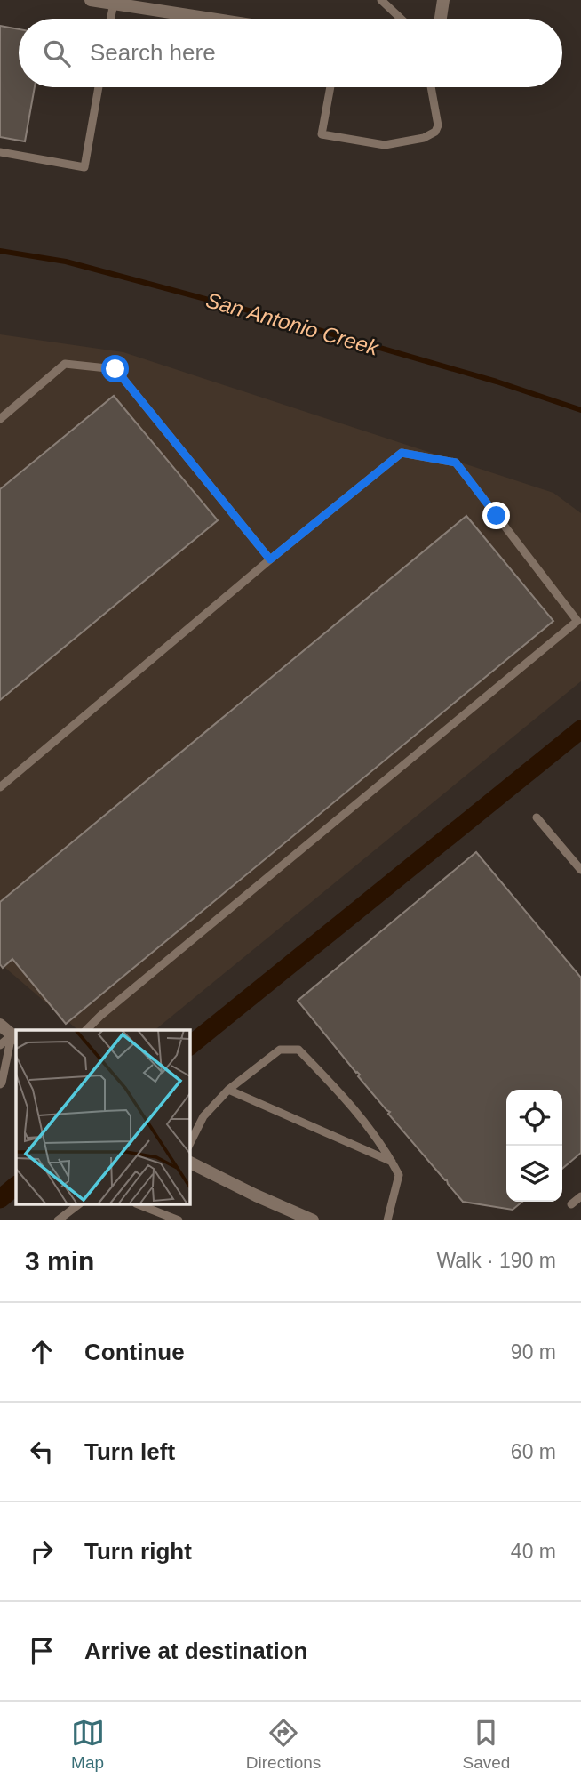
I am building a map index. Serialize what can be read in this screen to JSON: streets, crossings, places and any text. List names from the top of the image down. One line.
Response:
{"water":["San Antonio Creek"],"page":{"search":"Search here","heading":["3 min","Walk · 190 m"],"list":[["Continue","90 m"],["Turn left","60 m"],["Turn right","40 m"],"Arrive at destination"],"nav":["Map","Directions","Saved"]}}
